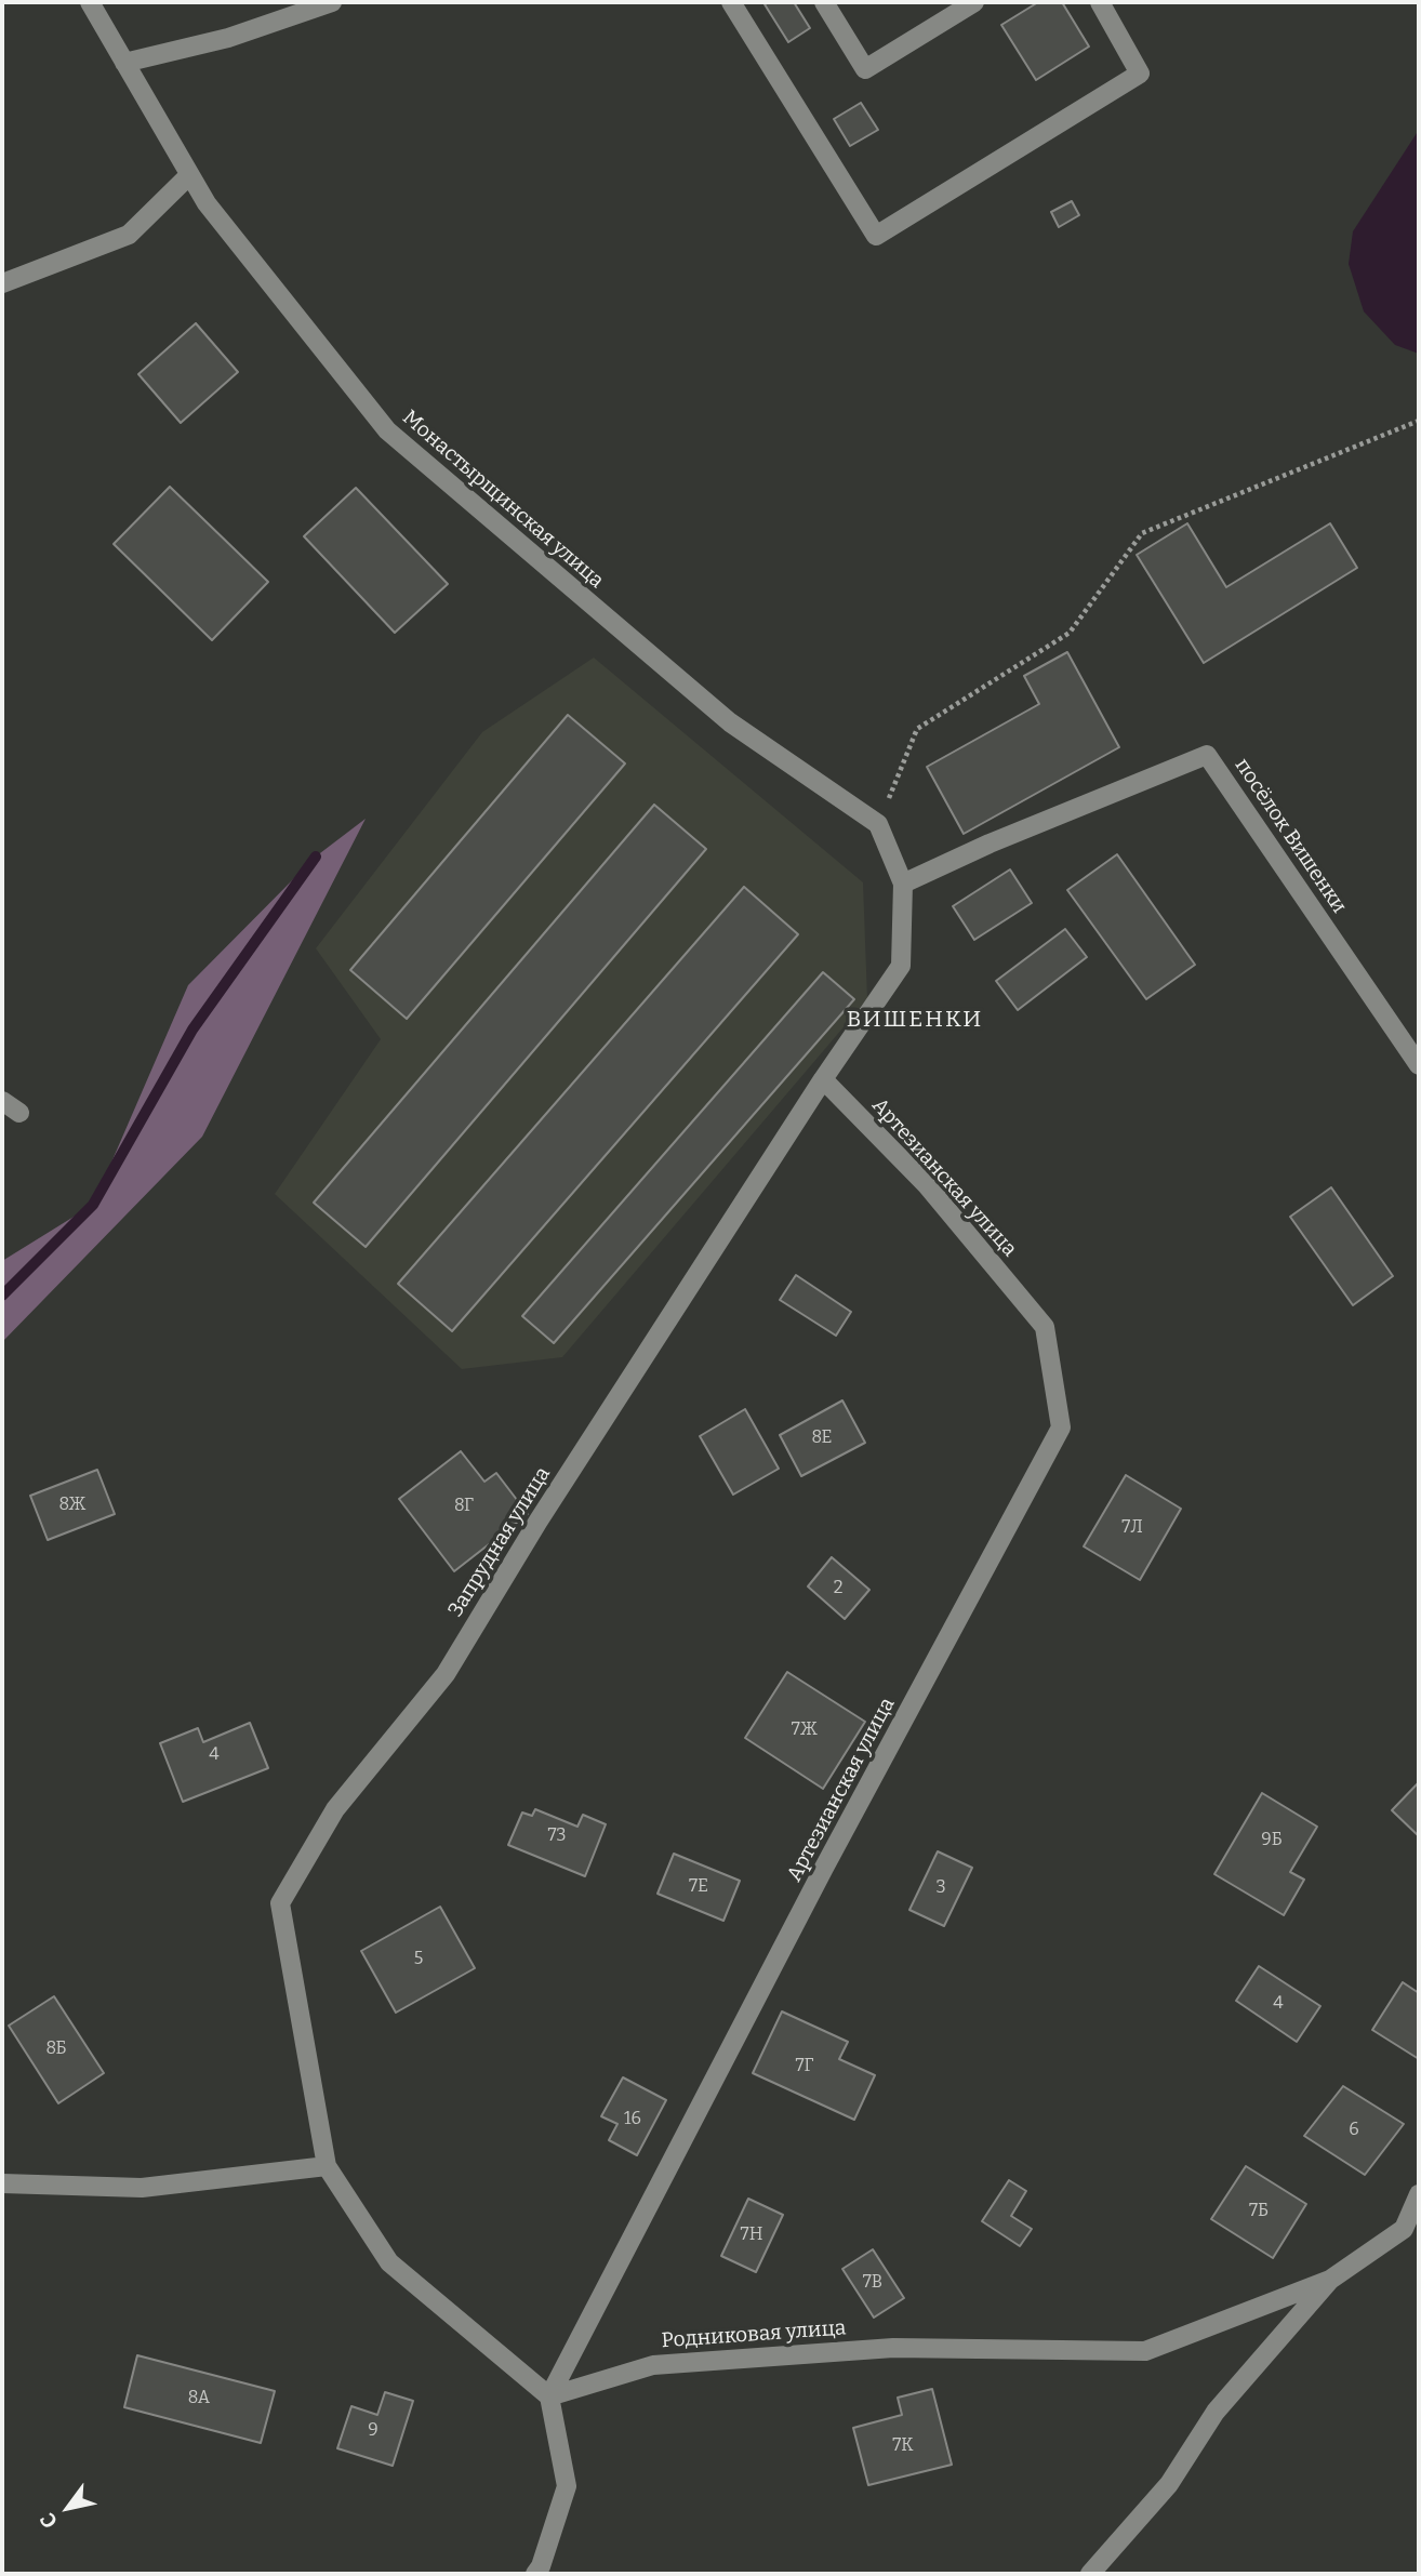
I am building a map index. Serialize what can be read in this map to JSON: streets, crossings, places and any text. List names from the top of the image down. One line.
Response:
{"streets":{"street":["Монастырщинская улица","посёлок Вишенки","Артезианская улица","Запрудная улица","Родниковая улица"]},"crossings":[["посёлок Вишенки","Запрудная улица"],["Артезианская улица","Запрудная улица"],["Артезианская улица","Родниковая улица"]],"districts":["ВИШЕНКИ"],"house_numbers":["8Е","8Ж","8Г","7Л","2","7Ж","4","7З","9Б","7Е","3","5","4","8Б","7Г","16","6","7Б","7Н","7В","8А","9","7К"],"north":"bottom left"}
